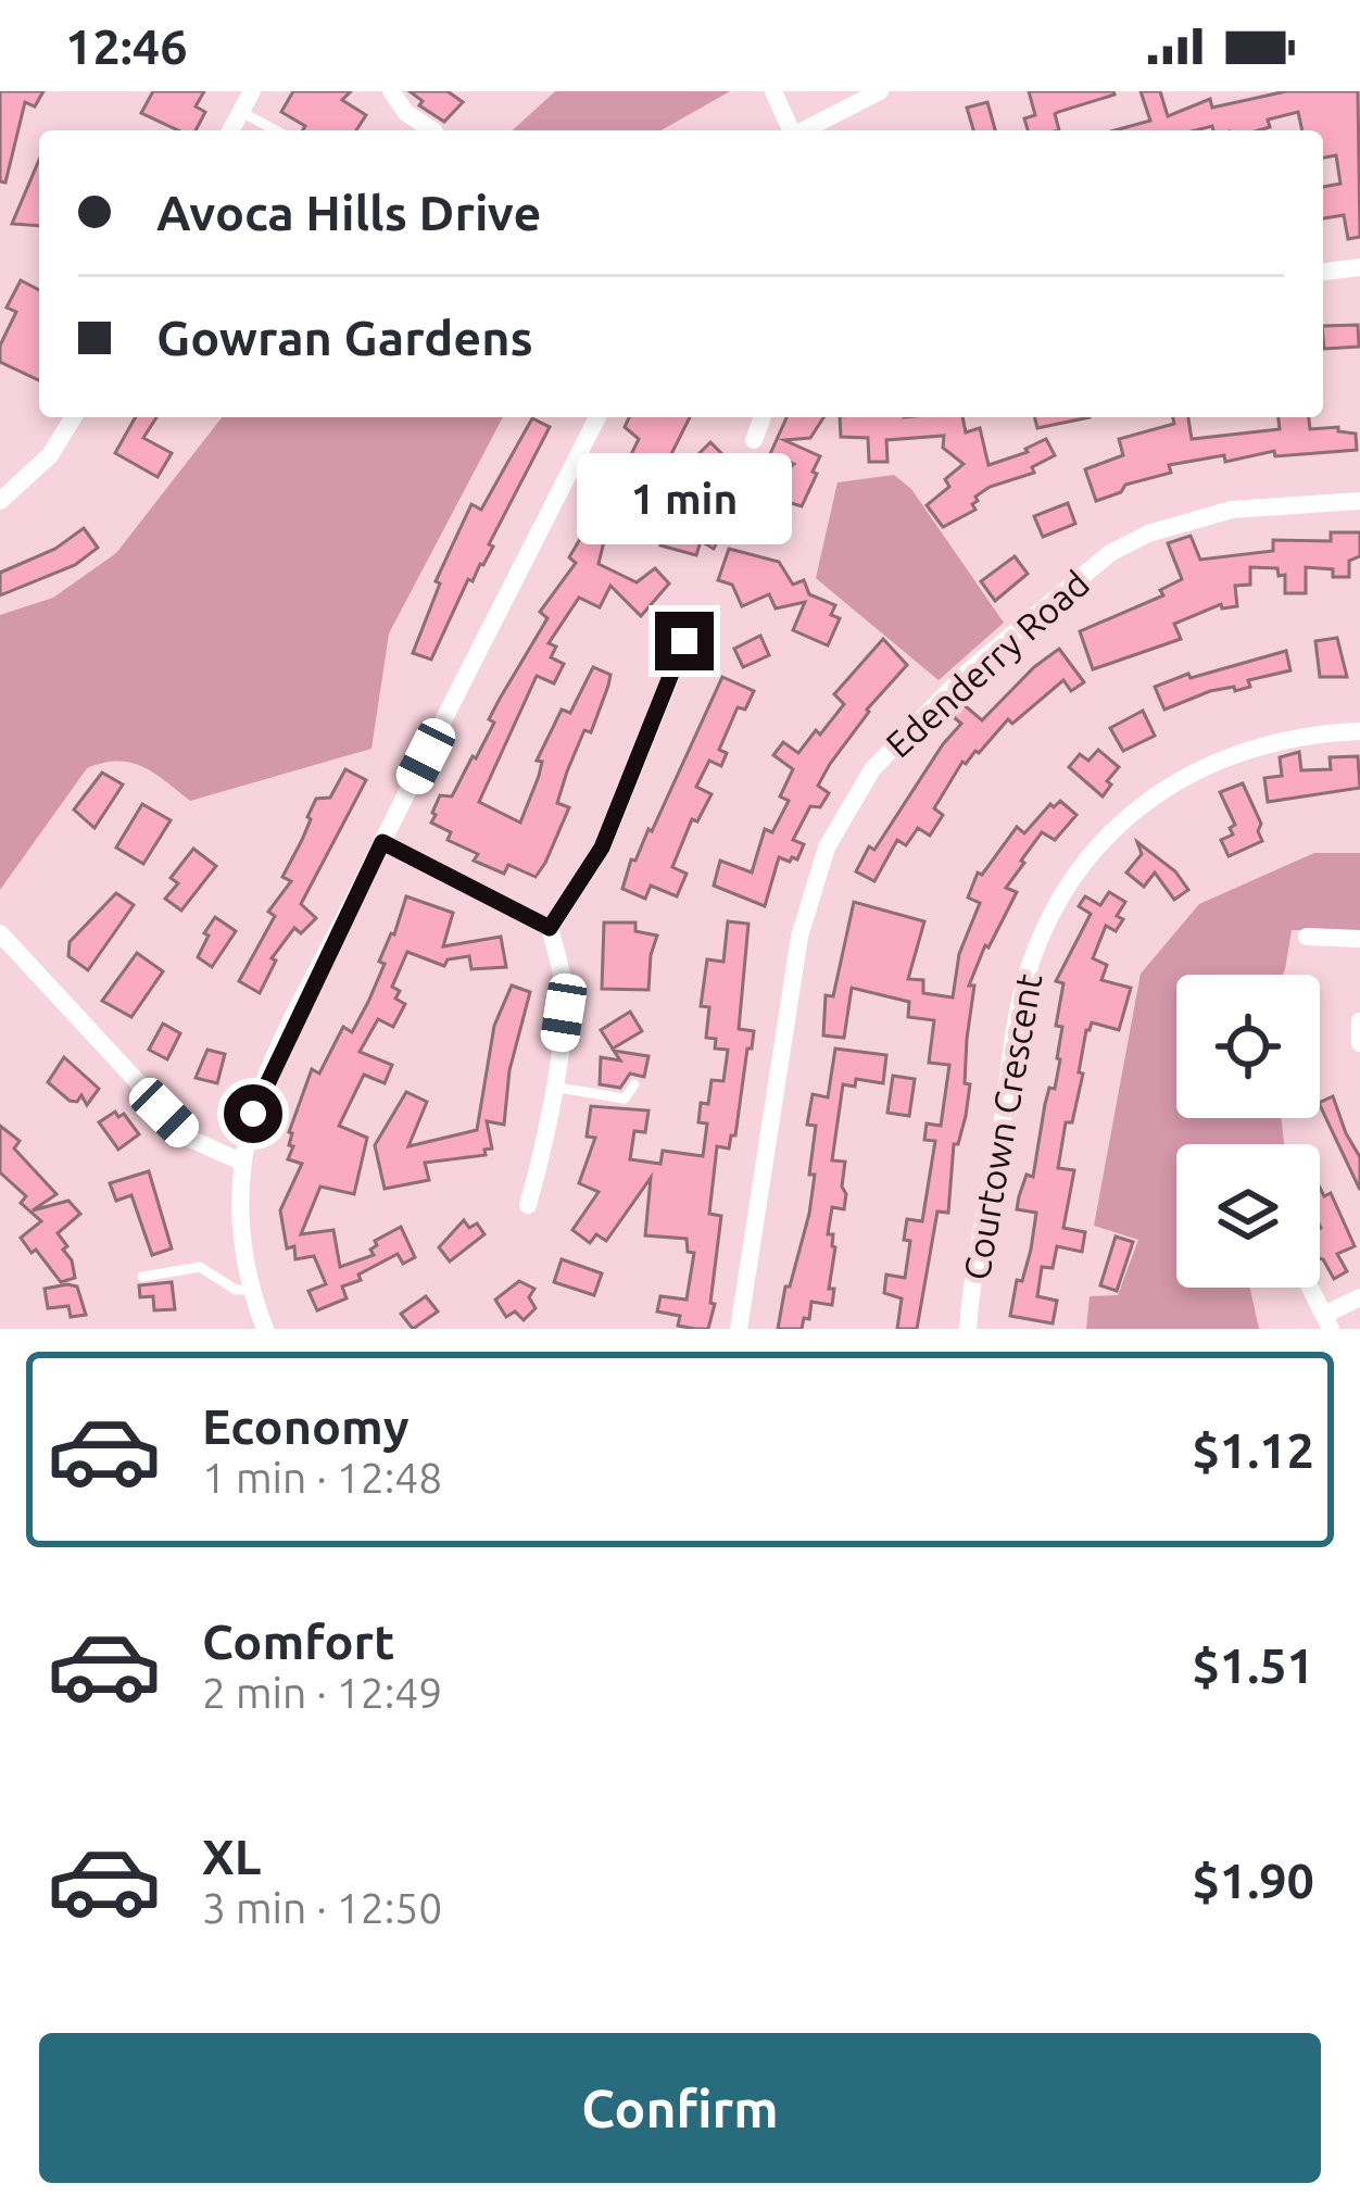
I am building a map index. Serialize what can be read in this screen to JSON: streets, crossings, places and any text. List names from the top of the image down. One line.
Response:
{"streets":{"street":["Edenderry Road","Courtown Crescent"]},"page":{"status":"12:46","banner":["Avoca Hills Drive","Gowran Gardens"],"bubble":"1 min","list":[{"name":"Economy","note":"1 min · 12:48","value":"$1.12"},{"name":"Comfort","note":"2 min · 12:49","value":"$1.51"},{"name":"XL","note":"3 min · 12:50","value":"$1.90"}],"buttons":"Confirm"}}
